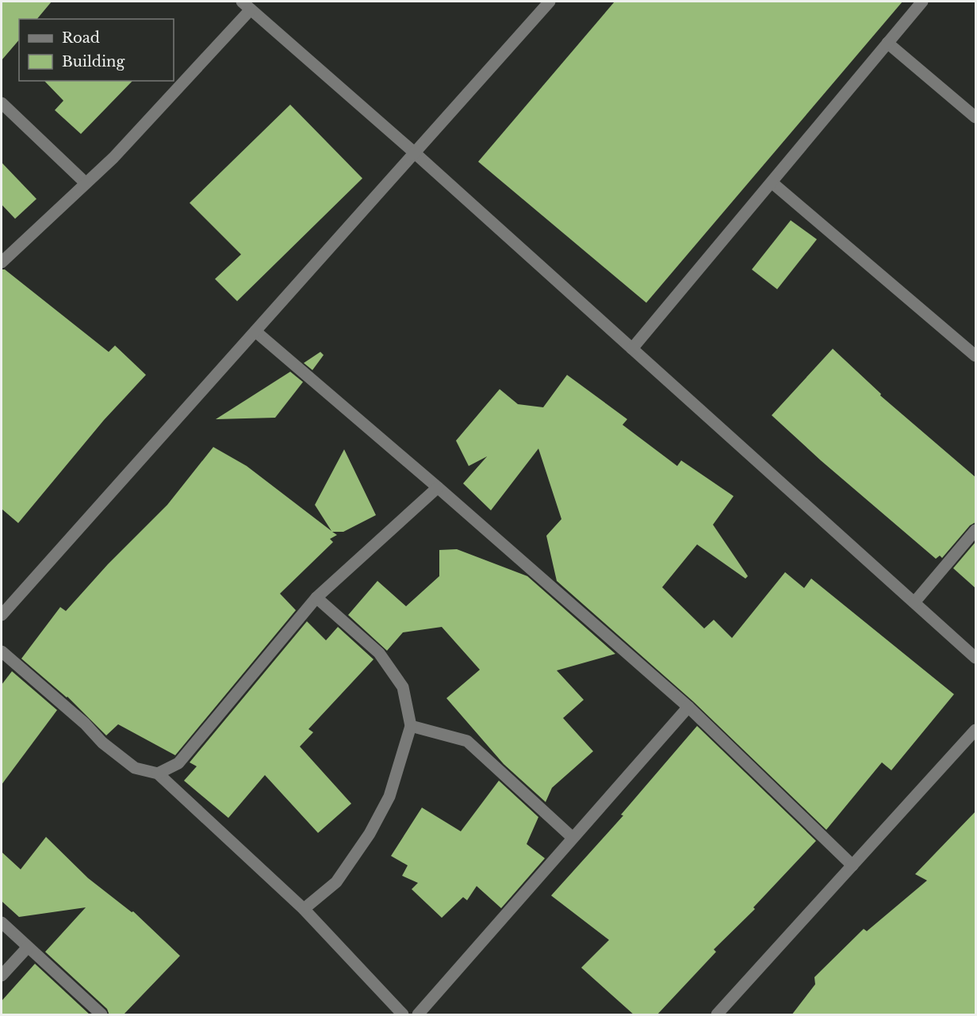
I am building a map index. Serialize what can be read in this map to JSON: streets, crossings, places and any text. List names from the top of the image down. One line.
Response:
{"legend":["Road","Building"]}
